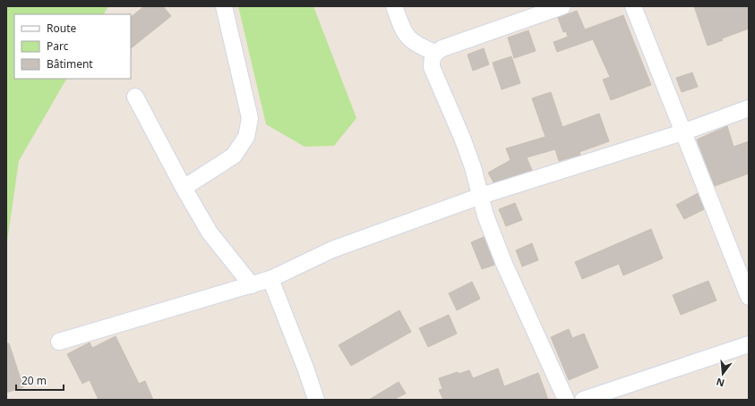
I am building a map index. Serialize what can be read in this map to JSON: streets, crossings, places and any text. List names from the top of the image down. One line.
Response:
{"legend":["Route","Parc","Bâtiment"],"scale_bar":"20 m","north":"bottom"}
